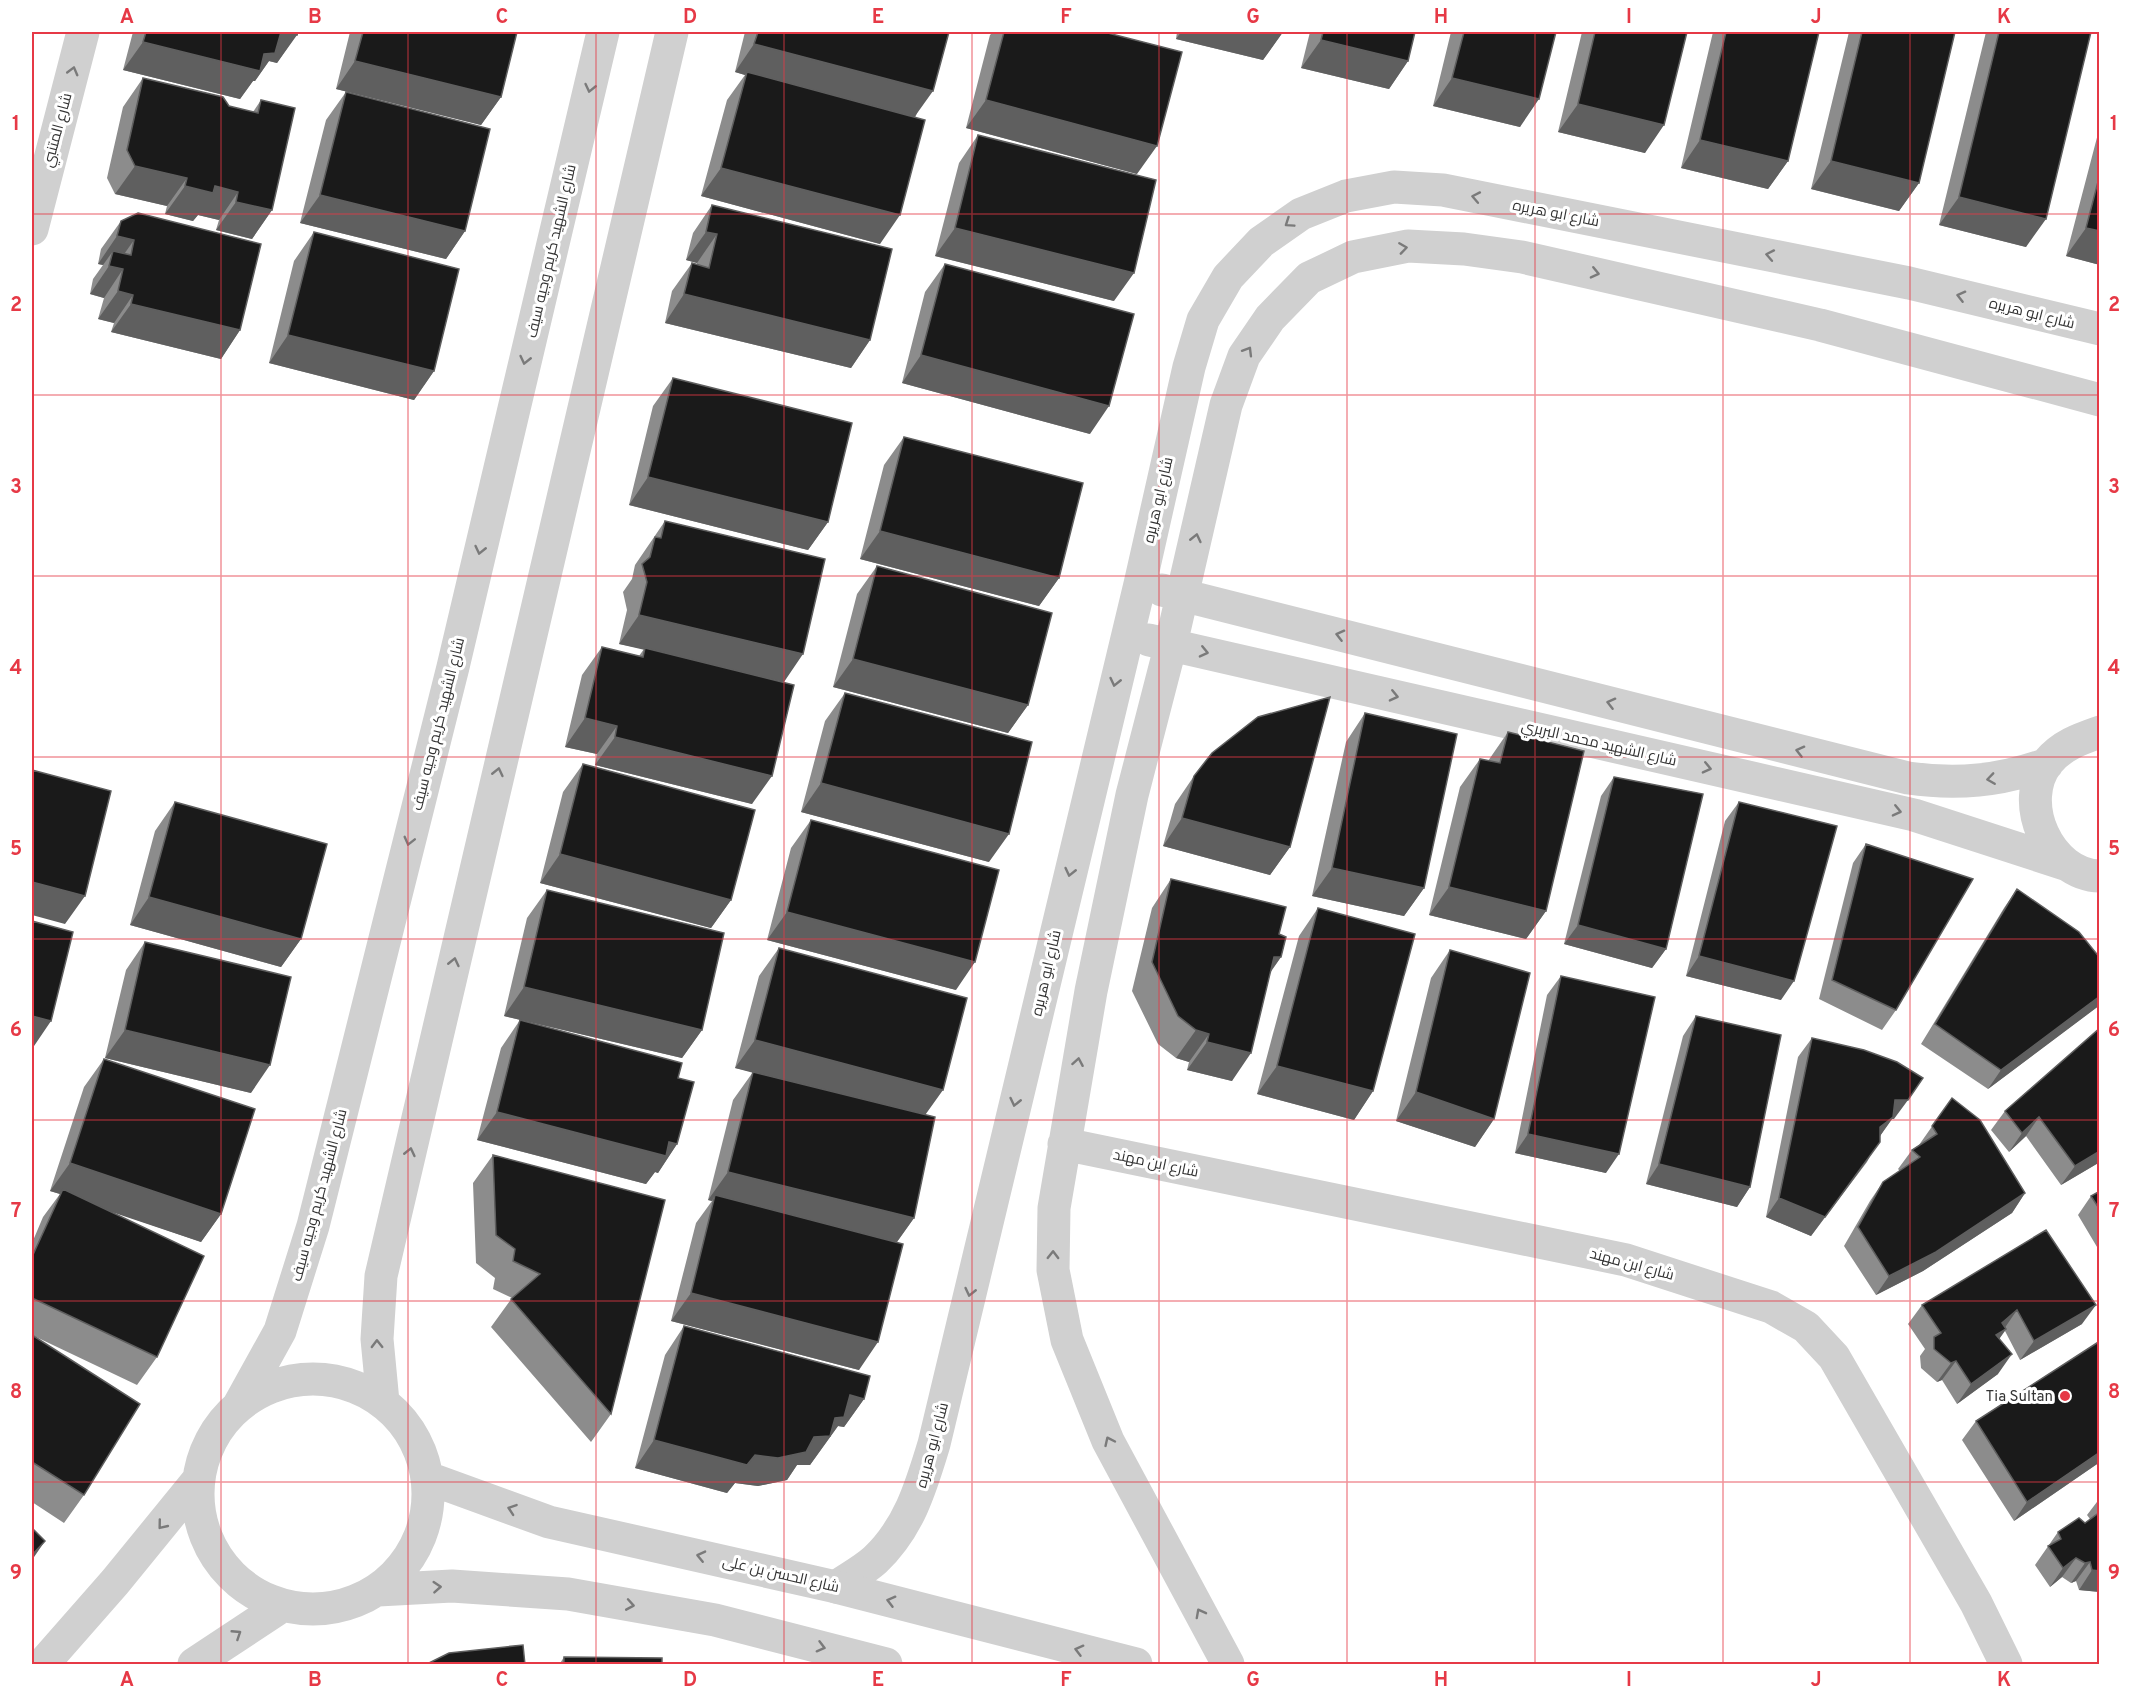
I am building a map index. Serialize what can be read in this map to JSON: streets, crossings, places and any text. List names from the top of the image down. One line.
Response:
{"streets":{"street":["شارع المتنبي","شارع ابو هريره","شارع الشهيد كريم وجيه سيف","شارع الشهيد محمد البربري","شارع ابن مهند","شارع الحسن بن على"]},"crossings":[["شارع ابو هريره","شارع الشهيد محمد البربري"],["شارع ابو هريره","شارع الحسن بن على"]],"one_way":["شارع المتنبي"],"places":["Tia Sultan"],"grid":{"columns":["A","B","C","D","E","F","G","H","I","J","K"],"rows":["1","2","3","4","5","6","7","8","9"]}}
